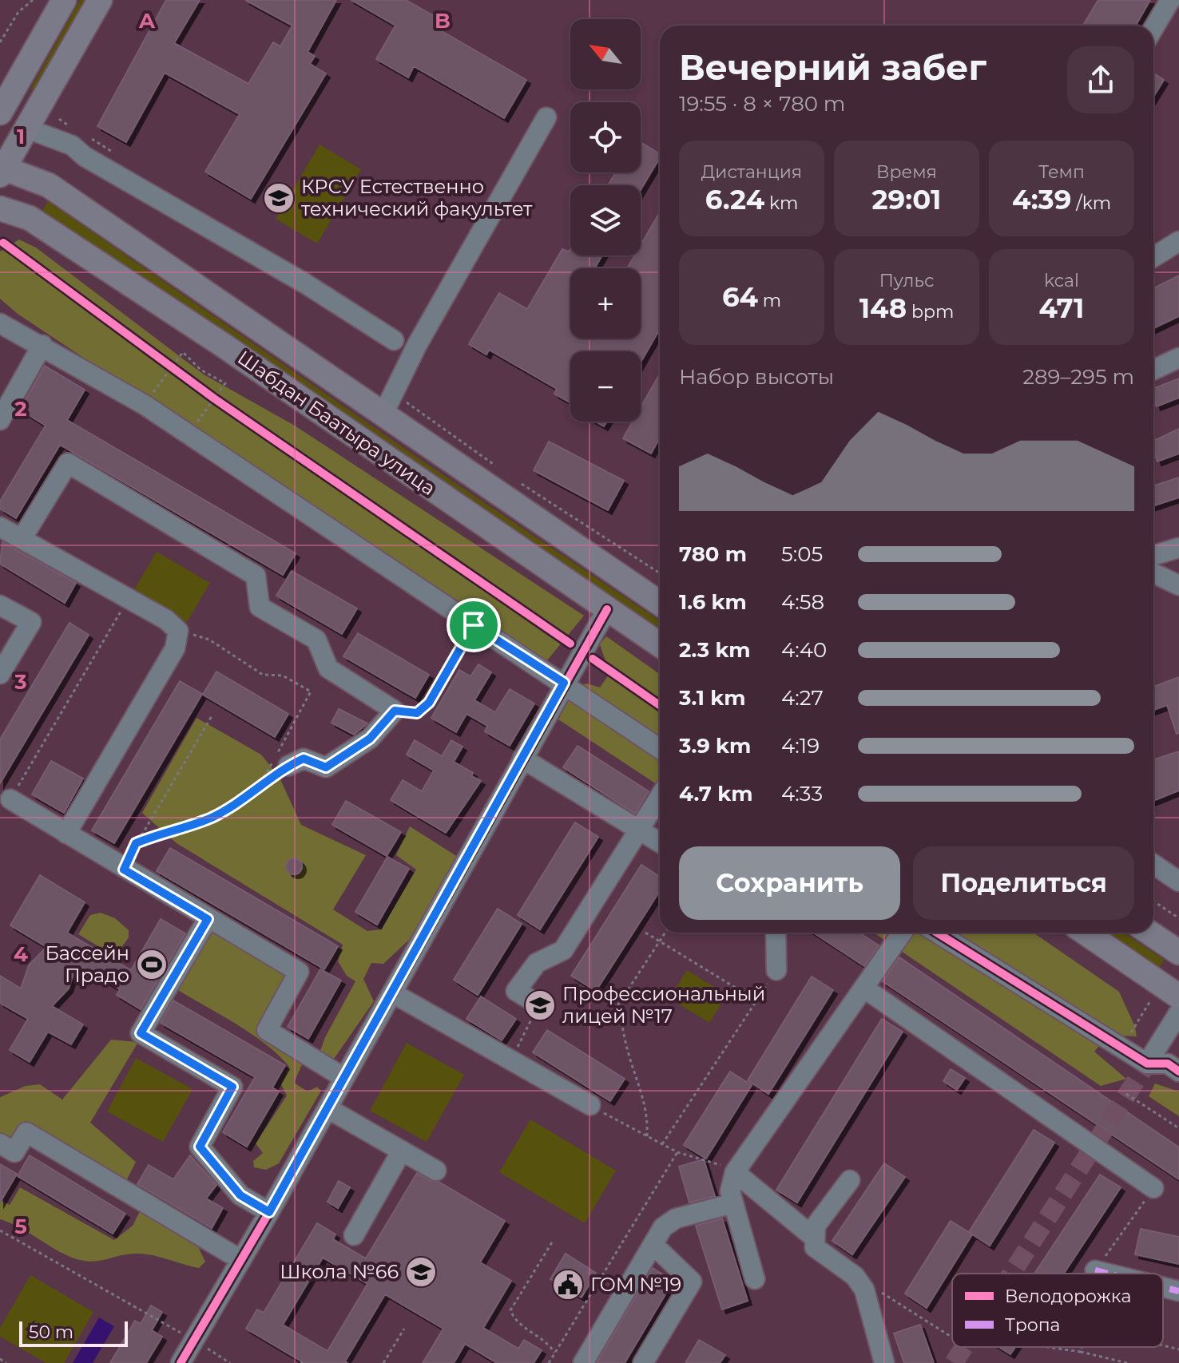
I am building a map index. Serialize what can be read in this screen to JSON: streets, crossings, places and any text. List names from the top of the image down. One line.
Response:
{"streets":{"main road":["Шабдан Баатыра улица"]},"places":{"school or university":["КРСУ Естественно технический факультет","Профессиональный лицей №17","Школа №66"],"sports":["Бассейн Прадо"],"public building":["ГОМ №19"]},"legend":["Велодорожка","Тропа"],"scale_bar":"50 m","north":"top left","page":{"map_buttons":["+","−"],"heading":["Вечерний забег","19:55 · 8 × 780 m"],"stats":[["Дистанция","6.24 km"],["Время","29:01"],["Темп","4:39 /km"],["64 m"],["Пульс","148 bpm"],["kcal","471"]],"chart":["Набор высоты","289–295 m"],"list":[{"name":"780 m","note":"5:05"},{"name":"1.6 km","note":"4:58"},{"name":"2.3 km","note":"4:40"},{"name":"3.1 km","note":"4:27"},{"name":"3.9 km","note":"4:19"},{"name":"4.7 km","note":"4:33"}],"buttons":["Сохранить","Поделиться"],"scale":"50 m"},"grid":{"columns":["A","B"],"rows":["1","2","3","4","5"]}}
